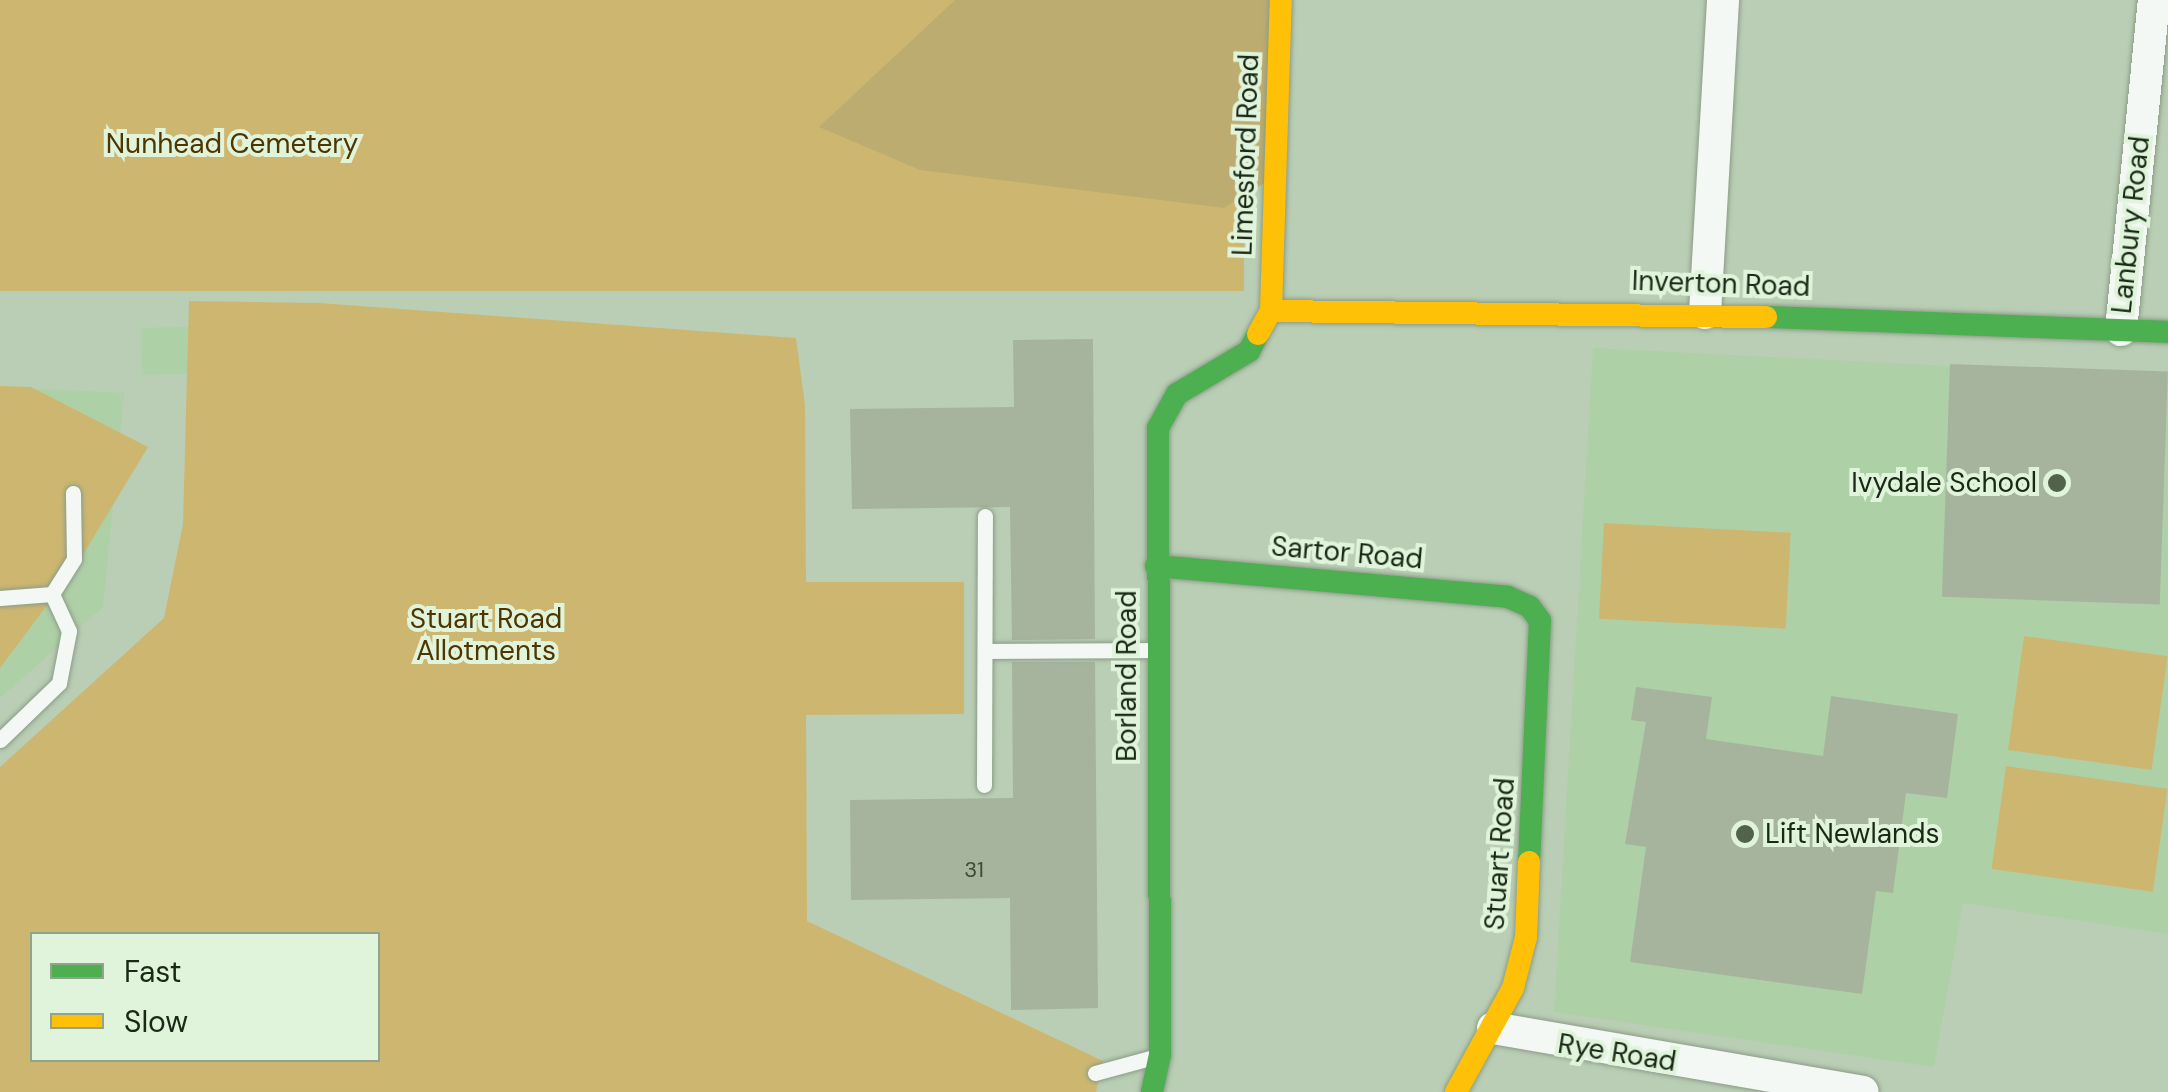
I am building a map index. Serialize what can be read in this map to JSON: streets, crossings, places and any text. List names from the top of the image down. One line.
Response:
{"streets":{"street":["Limesford Road","Lanbury Road","Inverton Road","Sartor Road","Borland Road","Stuart Road","Rye Road"]},"crossings":[["Limesford Road","Inverton Road"],["Limesford Road","Borland Road"],["Lanbury Road","Inverton Road"],["Inverton Road","Borland Road"],["Sartor Road","Borland Road"],["Sartor Road","Stuart Road"],["Stuart Road","Rye Road"]],"parks":["Nunhead Cemetery","Stuart Road Allotments"],"places":["Ivydale School","Lift Newlands"],"house_numbers":["31"],"legend":["Fast","Slow"]}
